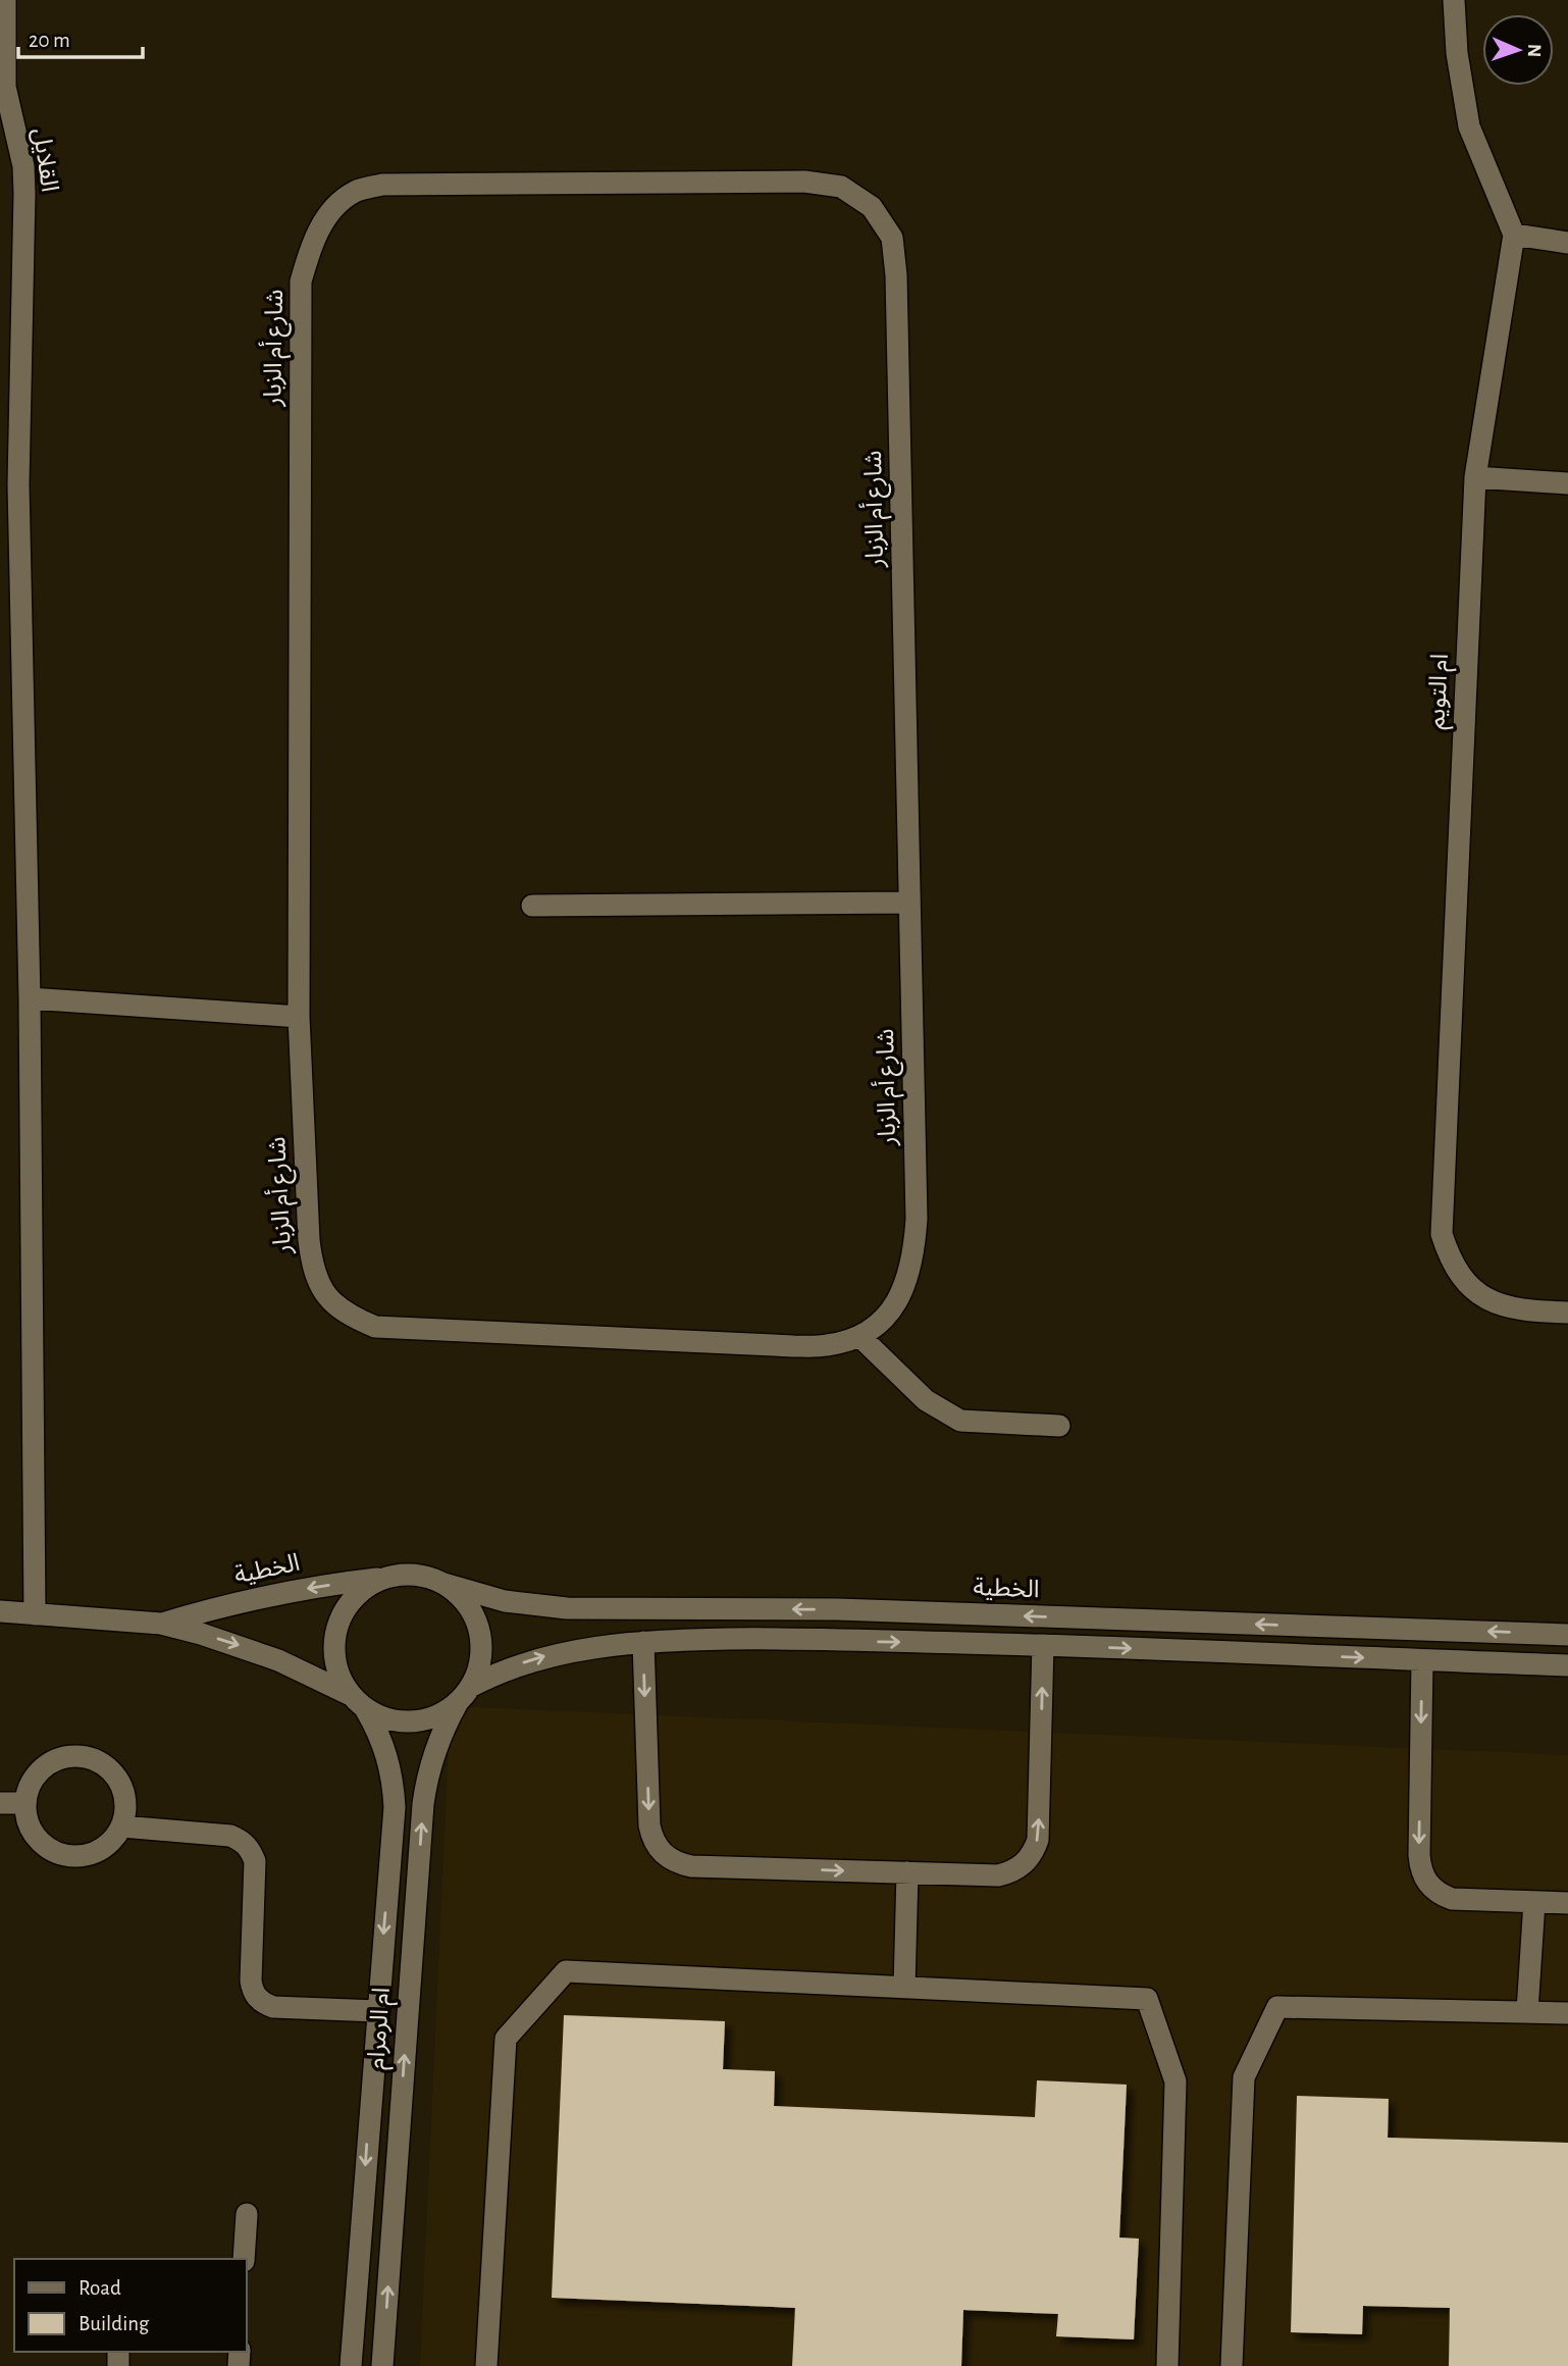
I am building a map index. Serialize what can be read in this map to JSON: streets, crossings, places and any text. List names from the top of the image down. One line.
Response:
{"streets":{"street":["القلايل","شارع أم الزبار","ام التويم","الخطية","ام الرمرام"]},"crossings":[["القلايل","الخطية"],["الخطية","ام الرمرام"]],"legend":["Road","Building"],"scale_bar":"20 m","north":"right"}
